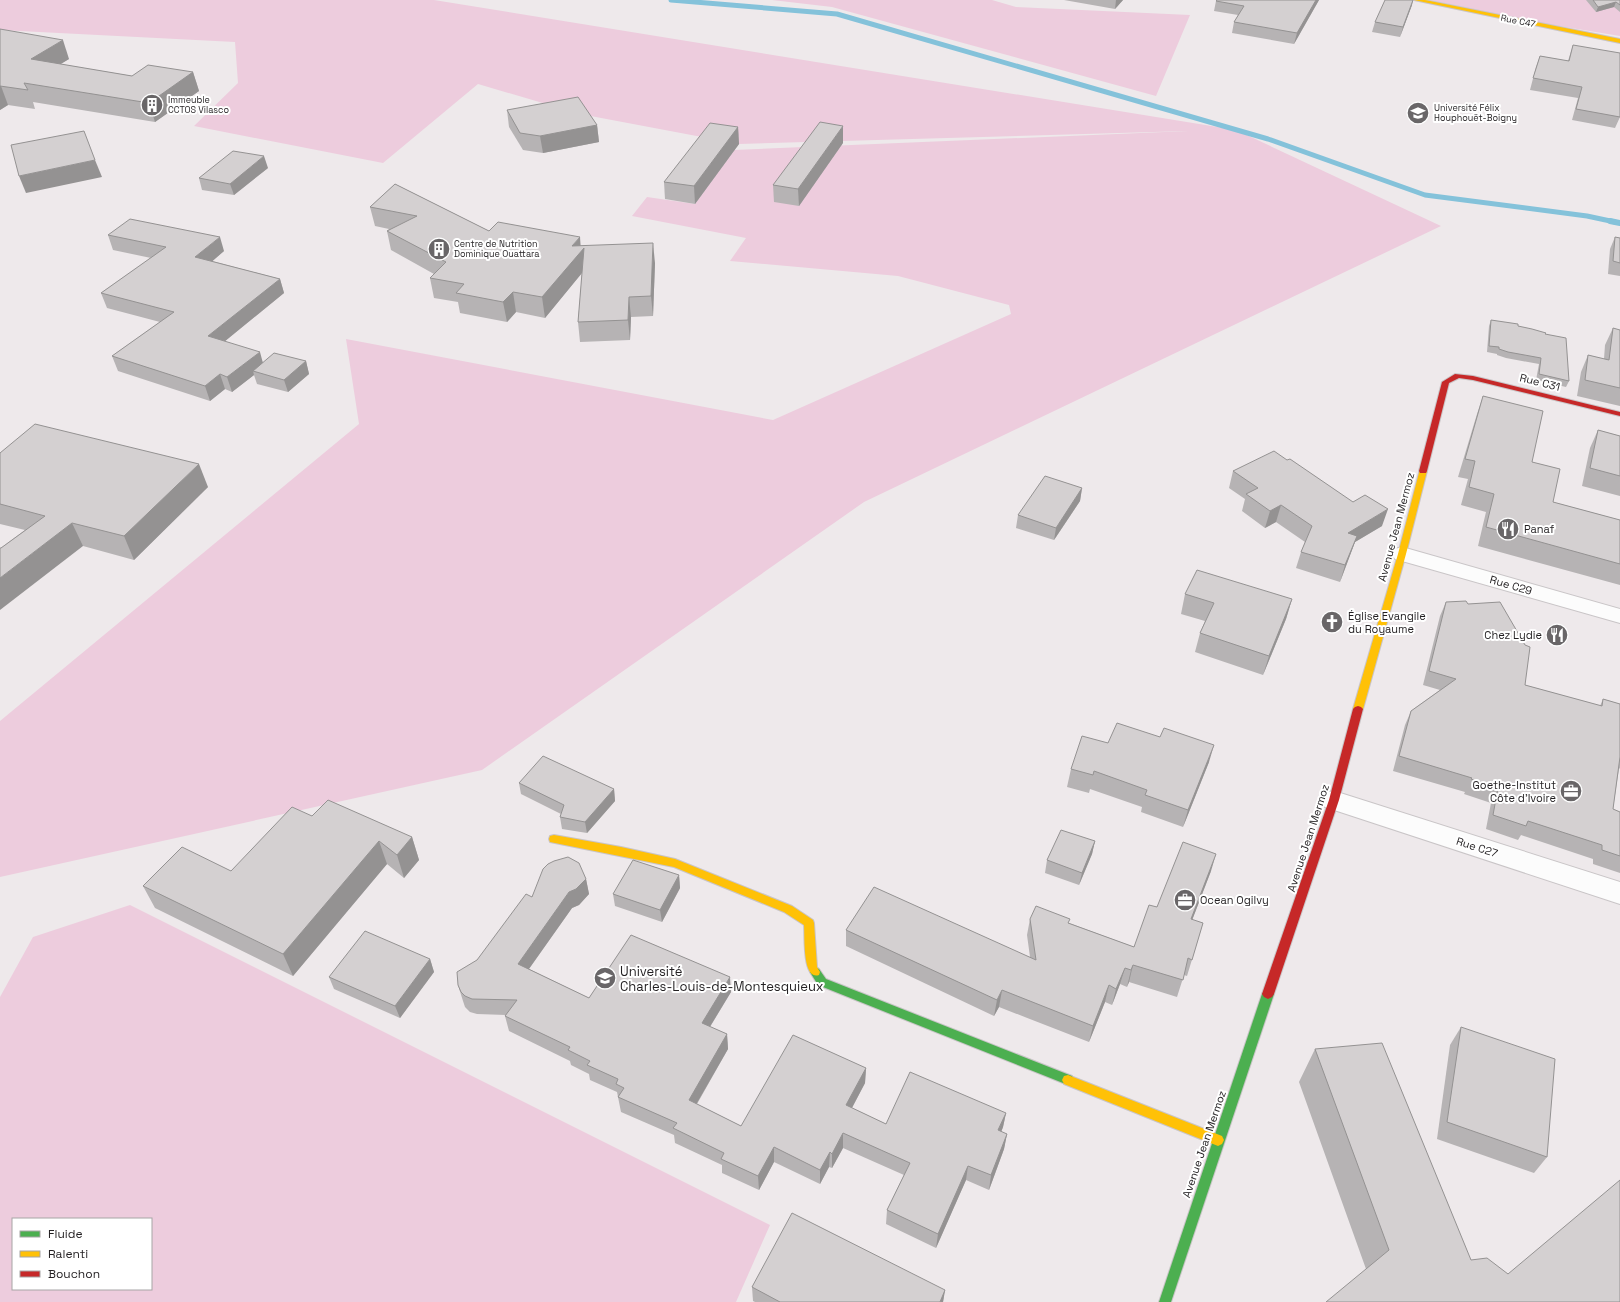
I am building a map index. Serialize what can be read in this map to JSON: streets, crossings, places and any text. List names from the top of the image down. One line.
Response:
{"streets":{"street":["Rue C47","Rue C31","Avenue Jean Mermoz","Rue C29","Rue C27"]},"crossings":[["Rue C31","Avenue Jean Mermoz"],["Avenue Jean Mermoz","Rue C29"],["Avenue Jean Mermoz","Rue C27"]],"places":{"building":["Immeuble CCTOS Vilasco","Centre de Nutrition Dominique Ouattara"],"school or university":["Université Félix Houphouët-Boigny","Université Charles-Louis-de-Montesquieux"],"restaurant":["Panaf","Chez Lydie"],"church":["Église Evangile du Royaume"],"office":["Goethe-Institut Côte d’Ivoire","Ocean Ogilvy"]},"legend":["Fluide","Ralenti","Bouchon"]}
